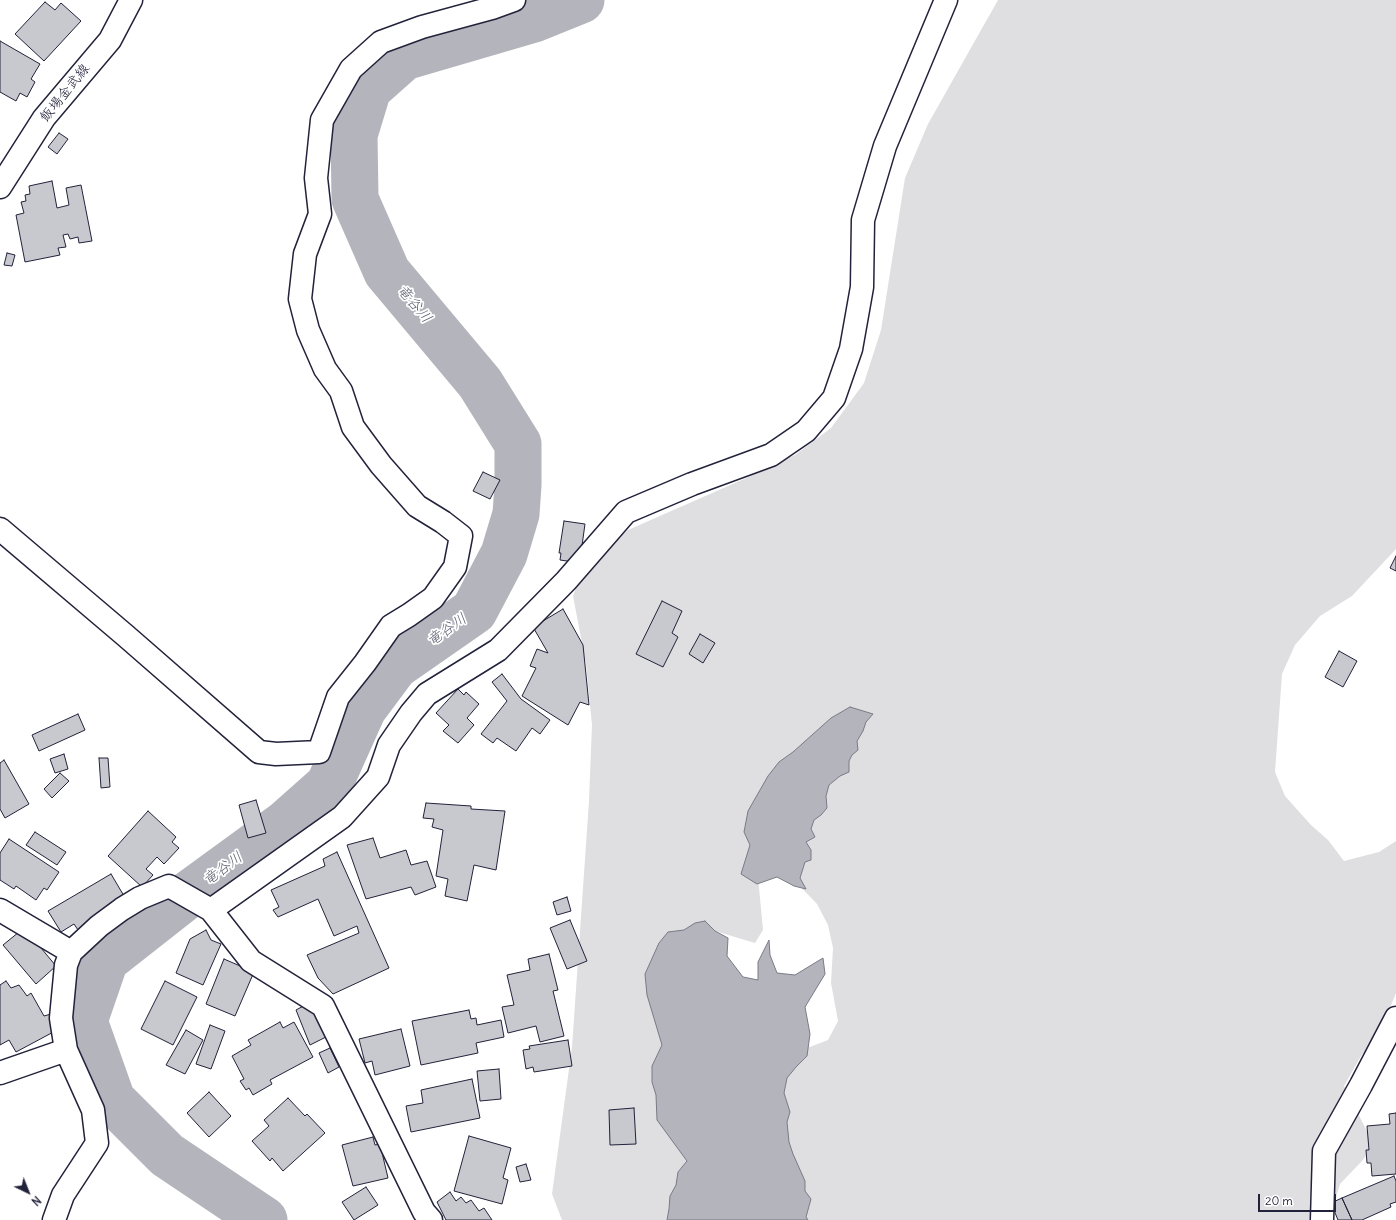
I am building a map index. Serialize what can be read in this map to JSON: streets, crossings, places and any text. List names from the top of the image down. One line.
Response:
{"streets":{"street":["飯場金武線"]},"water":["竜谷川"],"scale_bar":"20 m","north":"bottom right"}
